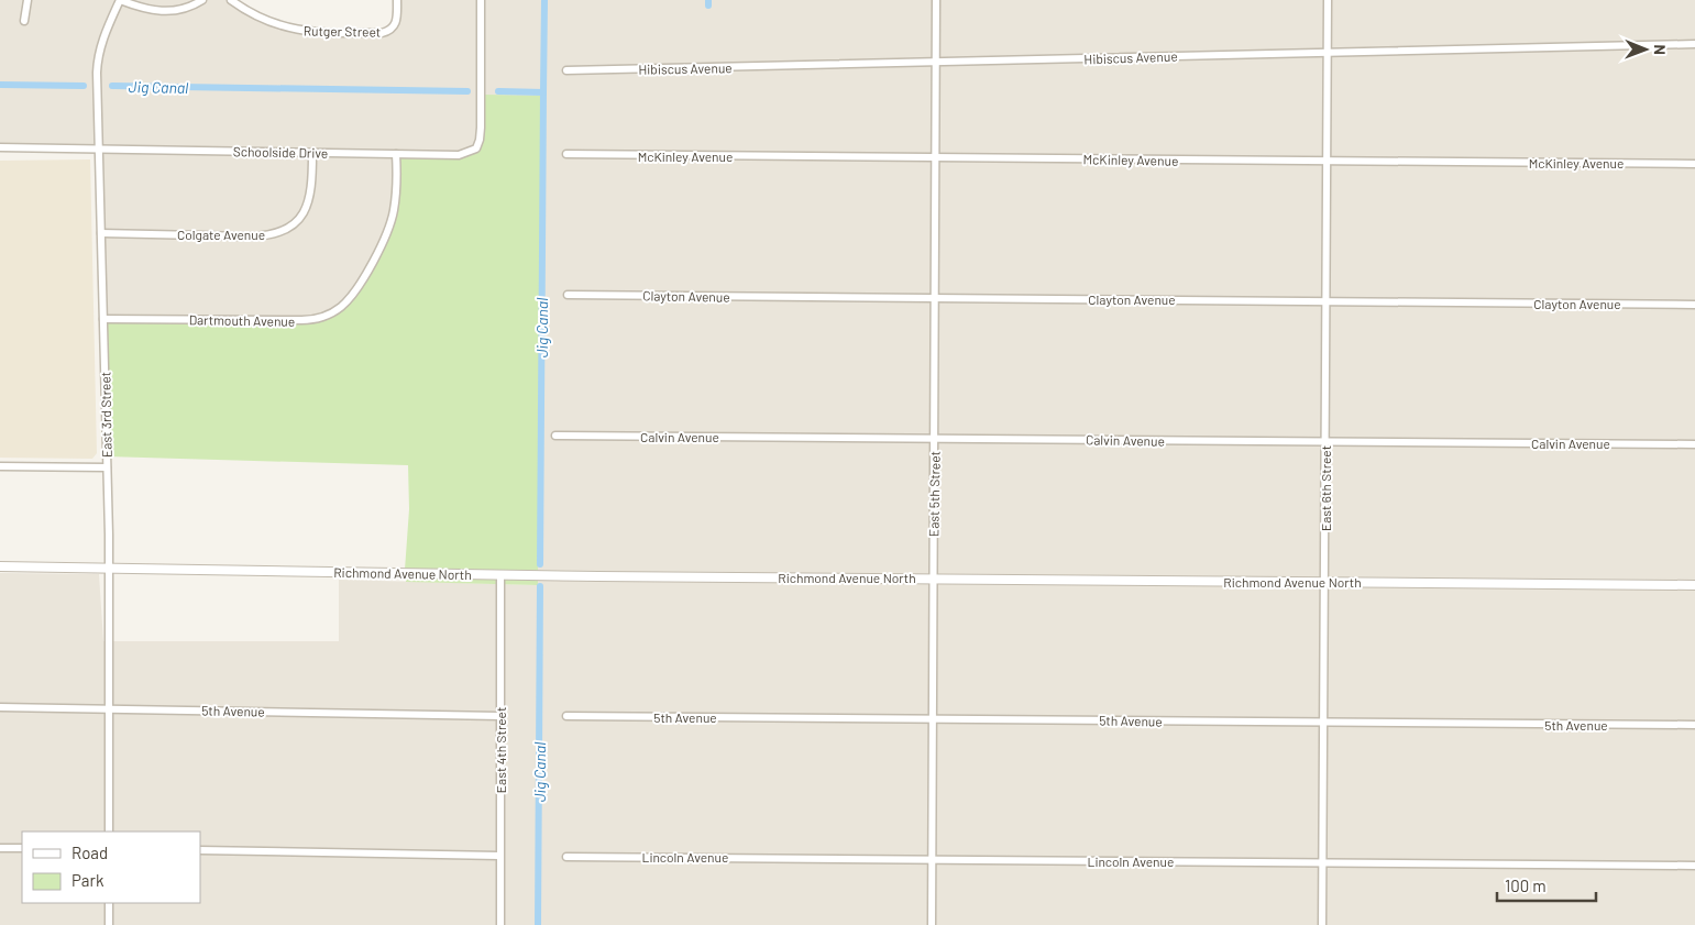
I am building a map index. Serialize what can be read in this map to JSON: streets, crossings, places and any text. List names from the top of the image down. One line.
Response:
{"streets":{"street":["Rutger Street","Hibiscus Avenue","Schoolside Drive","McKinley Avenue","Colgate Avenue","Clayton Avenue","Dartmouth Avenue","East 3rd Street","Calvin Avenue","East 6th Street","East 5th Street","Richmond Avenue North","5th Avenue","East 4th Street","Lincoln Avenue"]},"crossings":[["Hibiscus Avenue","East 6th Street"],["Hibiscus Avenue","East 5th Street"],["Schoolside Drive","Colgate Avenue"],["Schoolside Drive","Dartmouth Avenue"],["Schoolside Drive","East 3rd Street"],["McKinley Avenue","East 6th Street"],["McKinley Avenue","East 5th Street"],["Colgate Avenue","East 3rd Street"],["Clayton Avenue","East 6th Street"],["Clayton Avenue","East 5th Street"],["Dartmouth Avenue","East 3rd Street"],["East 3rd Street","Richmond Avenue North"],["East 3rd Street","5th Avenue"],["Calvin Avenue","East 6th Street"],["Calvin Avenue","East 5th Street"],["East 6th Street","Richmond Avenue North"],["East 6th Street","5th Avenue"],["East 6th Street","Lincoln Avenue"],["East 5th Street","Richmond Avenue North"],["East 5th Street","5th Avenue"],["East 5th Street","Lincoln Avenue"],["Richmond Avenue North","East 4th Street"],["5th Avenue","East 4th Street"]],"water":["Jig Canal"],"legend":["Road","Park"],"scale_bar":"100 m","north":"right"}
